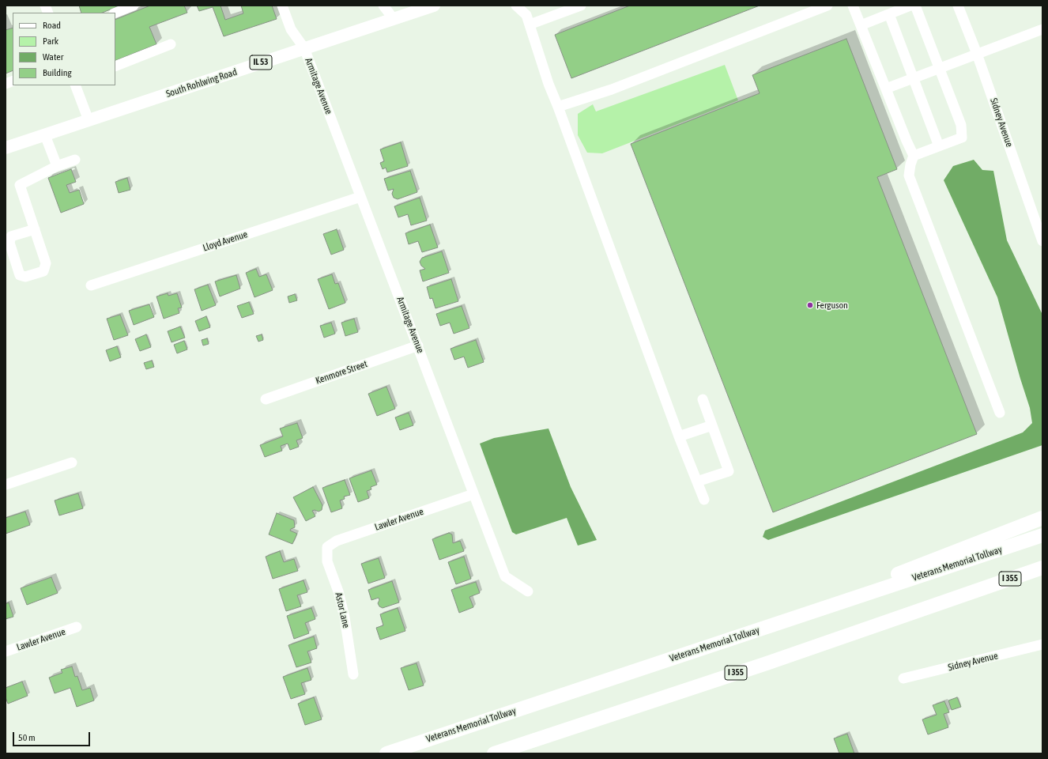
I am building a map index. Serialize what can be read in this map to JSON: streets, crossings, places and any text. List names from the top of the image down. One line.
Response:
{"streets":{"highway":["Veterans Memorial Tollway","I 355"],"main road":["IL 53","South Rohlwing Road"],"street":["Armitage Avenue","Sidney Avenue","Lloyd Avenue","Kenmore Street","Lawler Avenue","Astor Lane"]},"crossings":[["South Rohlwing Road","Armitage Avenue"],["Armitage Avenue","Lloyd Avenue"],["Armitage Avenue","Kenmore Street"],["Armitage Avenue","Lawler Avenue"],["Lawler Avenue","Astor Lane"]],"places":["Ferguson"],"legend":["Road","Park","Water","Building"],"scale_bar":"50 m"}
